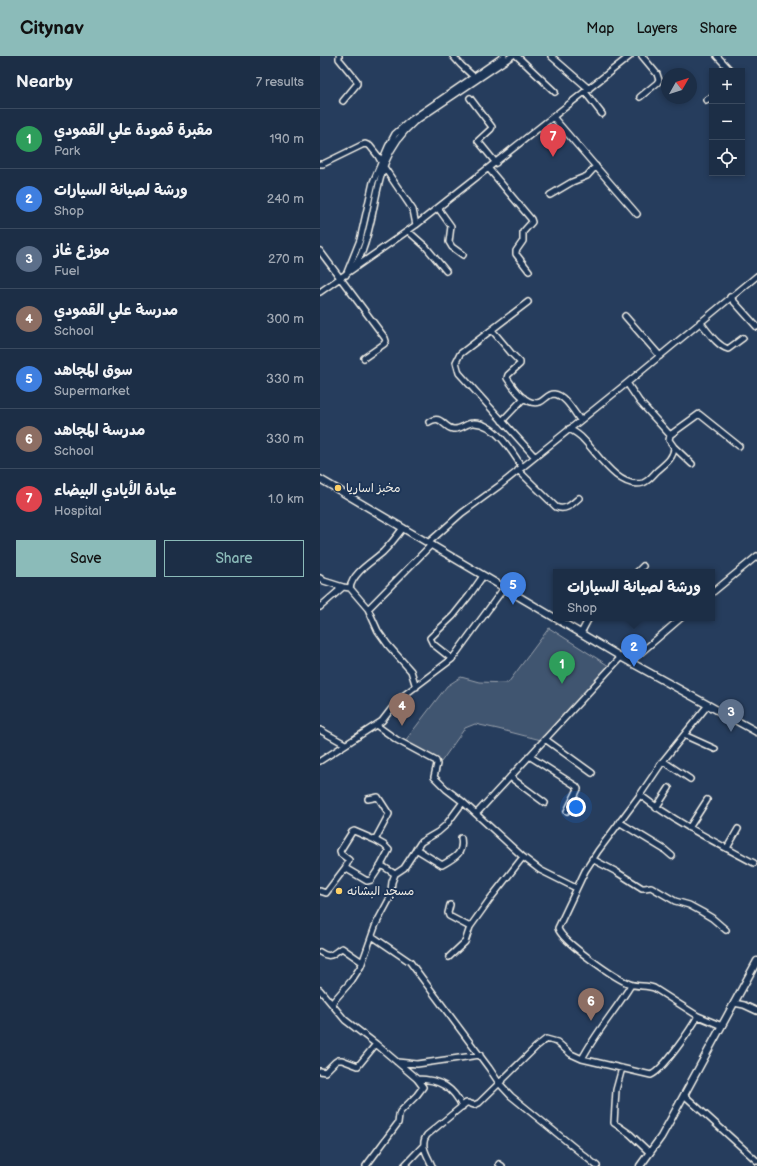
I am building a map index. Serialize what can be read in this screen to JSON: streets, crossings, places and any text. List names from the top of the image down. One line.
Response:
{"places":["مخبز اساريا","مسجد البشانه"],"north":"top right","page":{"header":"Citynav","nav":["Map","Layers","Share"],"heading":["Nearby","7 results"],"map_buttons":["+","−"],"list":[{"mark":"1","name":"مقبرة قمودة علي القمودي","note":"Park","value":"190 m"},{"mark":"2","name":"ورشة لصيانة السيارات","note":"Shop","value":"240 m"},{"mark":"3","name":"موزع غاز","note":"Fuel","value":"270 m"},{"mark":"4","name":"مدرسة علي القمودي","note":"School","value":"300 m"},{"mark":"5","name":"سوق المجاهد","note":"Supermarket","value":"330 m"},{"mark":"6","name":"مدرسة المجاهد","note":"School","value":"330 m"},{"mark":"7","name":"عيادة الأيادي البيضاء","note":"Hospital","value":"1.0 km"}],"pins":["7","5","2","1","4","3","6"],"buttons":["Save","Share"],"popup":["ورشة لصيانة السيارات","Shop"]}}
